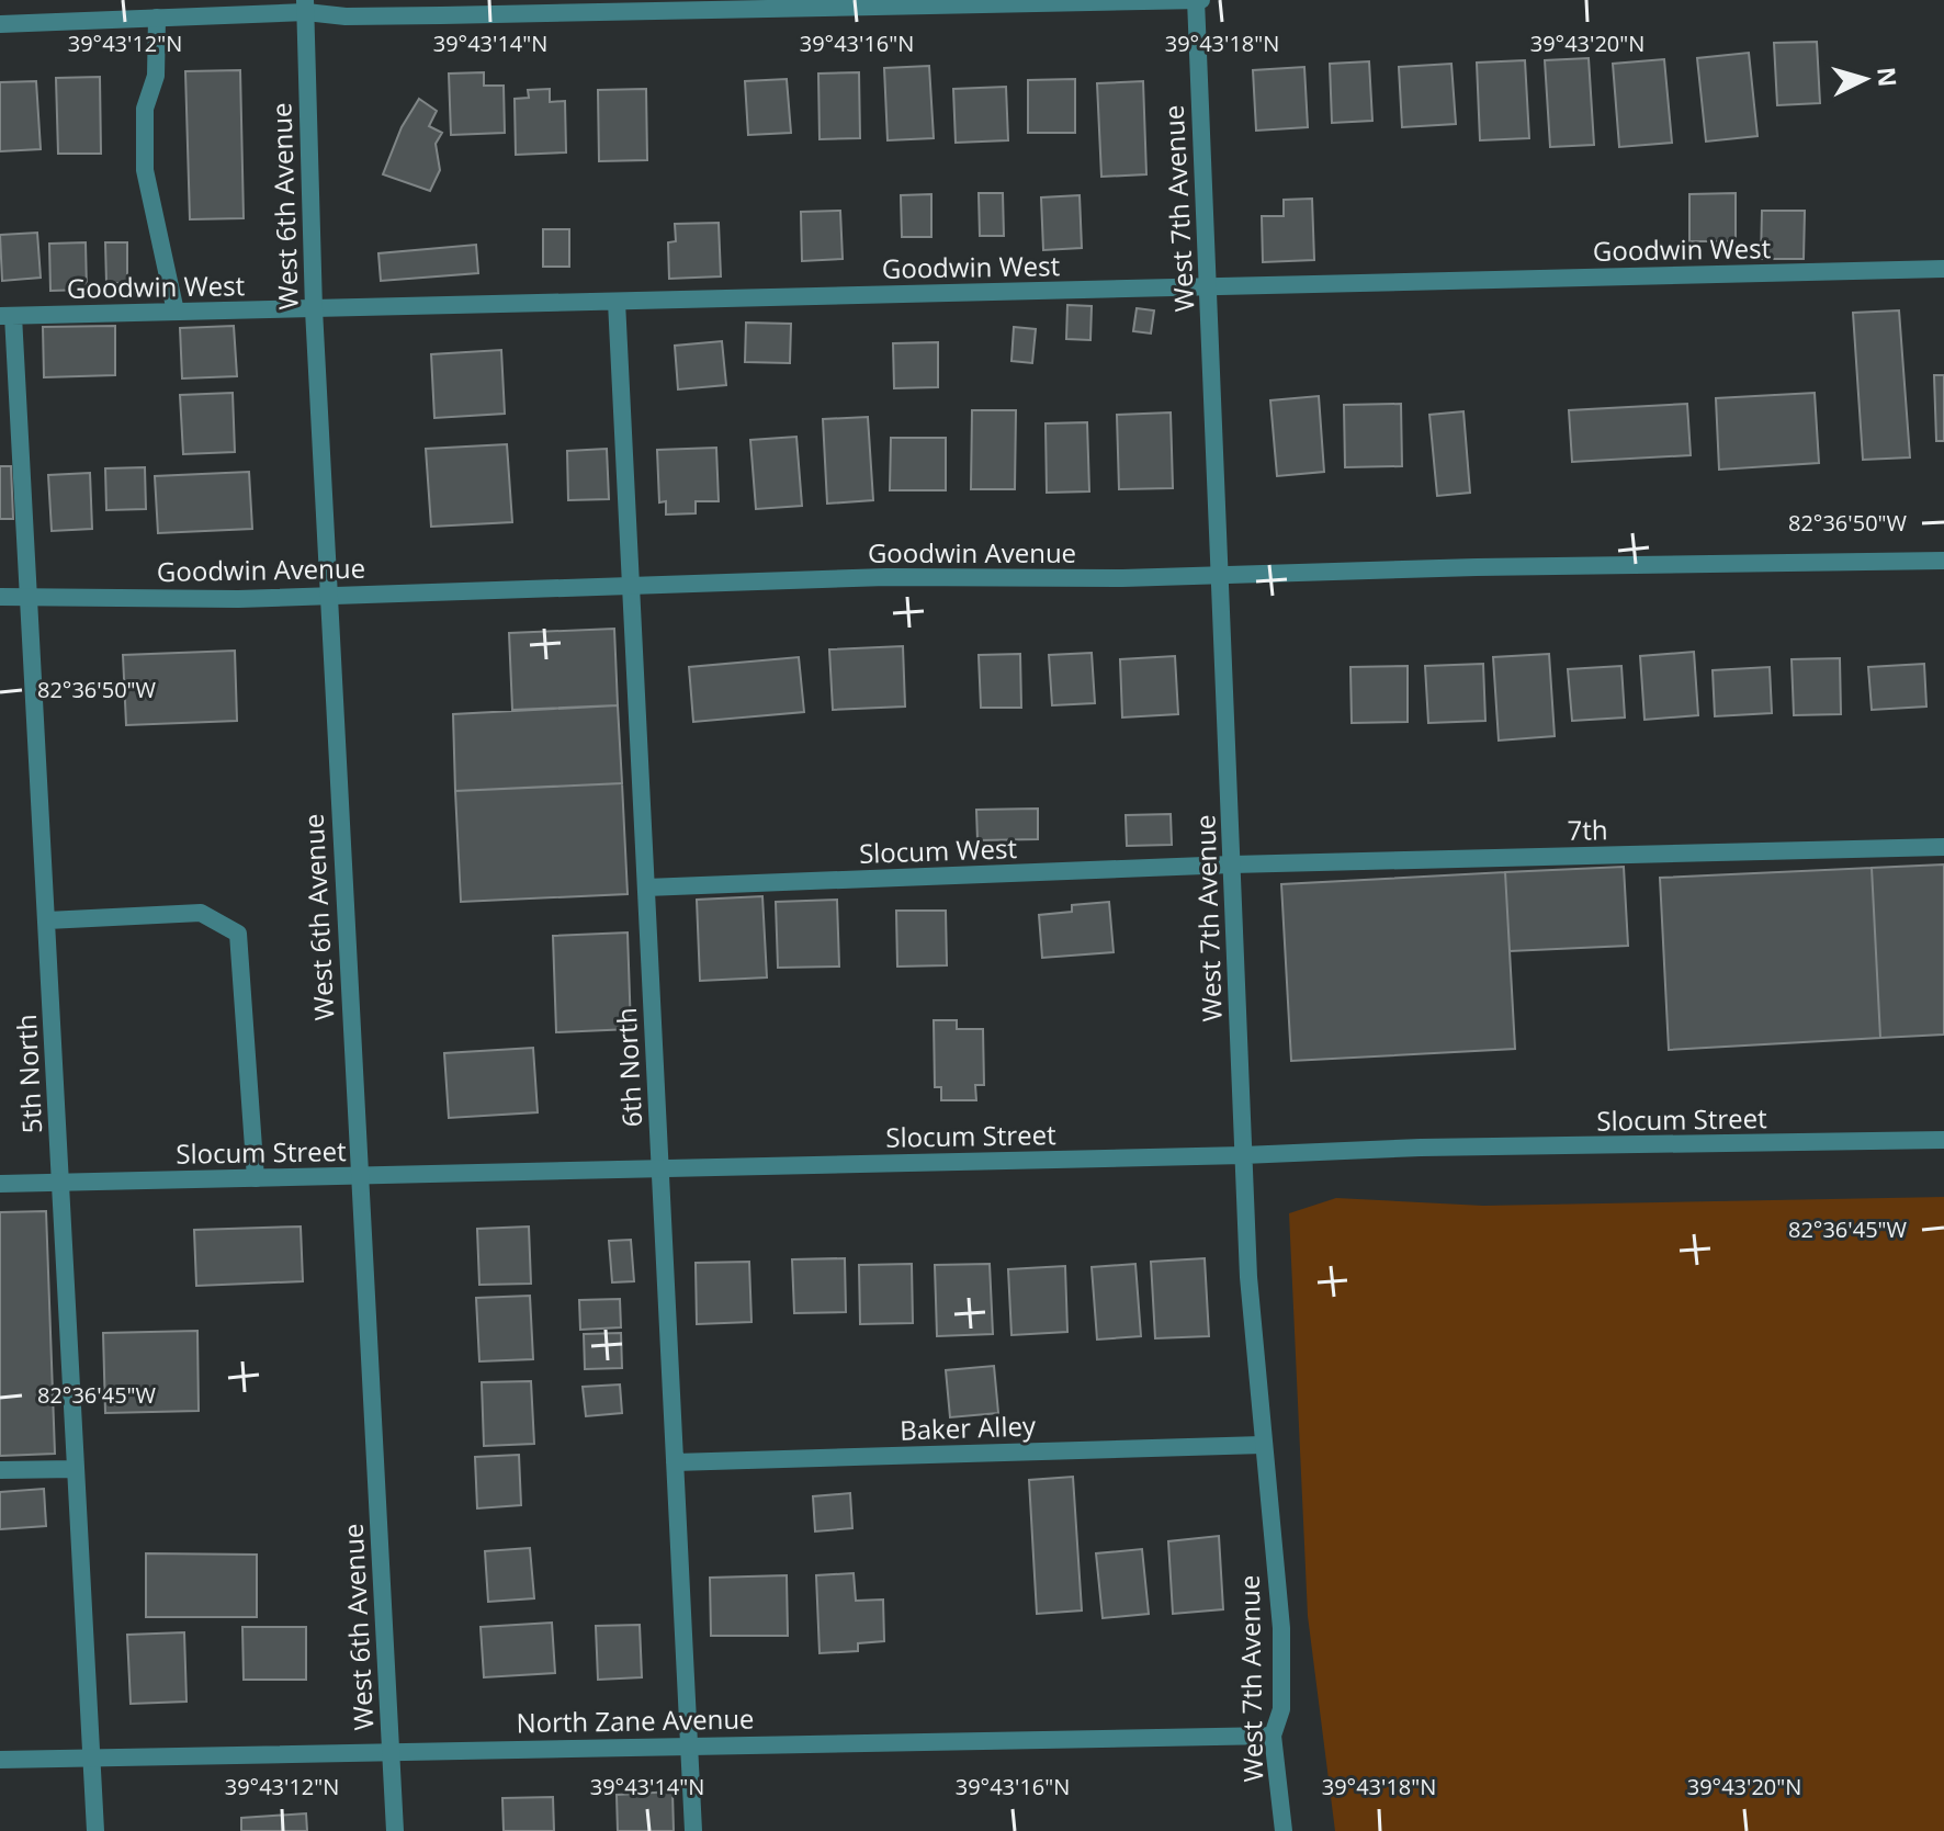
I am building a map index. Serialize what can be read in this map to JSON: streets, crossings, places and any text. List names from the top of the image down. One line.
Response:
{"streets":{"street":["West 6th Avenue","West 7th Avenue","Goodwin West","Goodwin Avenue","7th","Slocum West","6th North","5th North","Slocum Street","Baker Alley","North Zane Avenue"]},"crossings":[["West 6th Avenue","Goodwin West"],["West 6th Avenue","Goodwin Avenue"],["West 6th Avenue","Slocum Street"],["West 6th Avenue","North Zane Avenue"],["West 7th Avenue","Goodwin West"],["West 7th Avenue","Goodwin Avenue"],["West 7th Avenue","7th"],["West 7th Avenue","Slocum West"],["West 7th Avenue","Slocum Street"],["West 7th Avenue","Baker Alley"],["West 7th Avenue","North Zane Avenue"],["Goodwin West","6th North"],["Goodwin West","5th North"],["Goodwin Avenue","6th North"],["Goodwin Avenue","5th North"],["7th","Slocum West"],["Slocum West","6th North"],["6th North","Slocum Street"],["6th North","Baker Alley"],["6th North","North Zane Avenue"],["5th North","Slocum Street"],["5th North","North Zane Avenue"]],"north":"right","coordinates":["39°43'12\"N","39°43'14\"N","39°43'16\"N","39°43'18\"N","39°43'20\"N","82°36'50\"W","82°36'45\"W"]}
